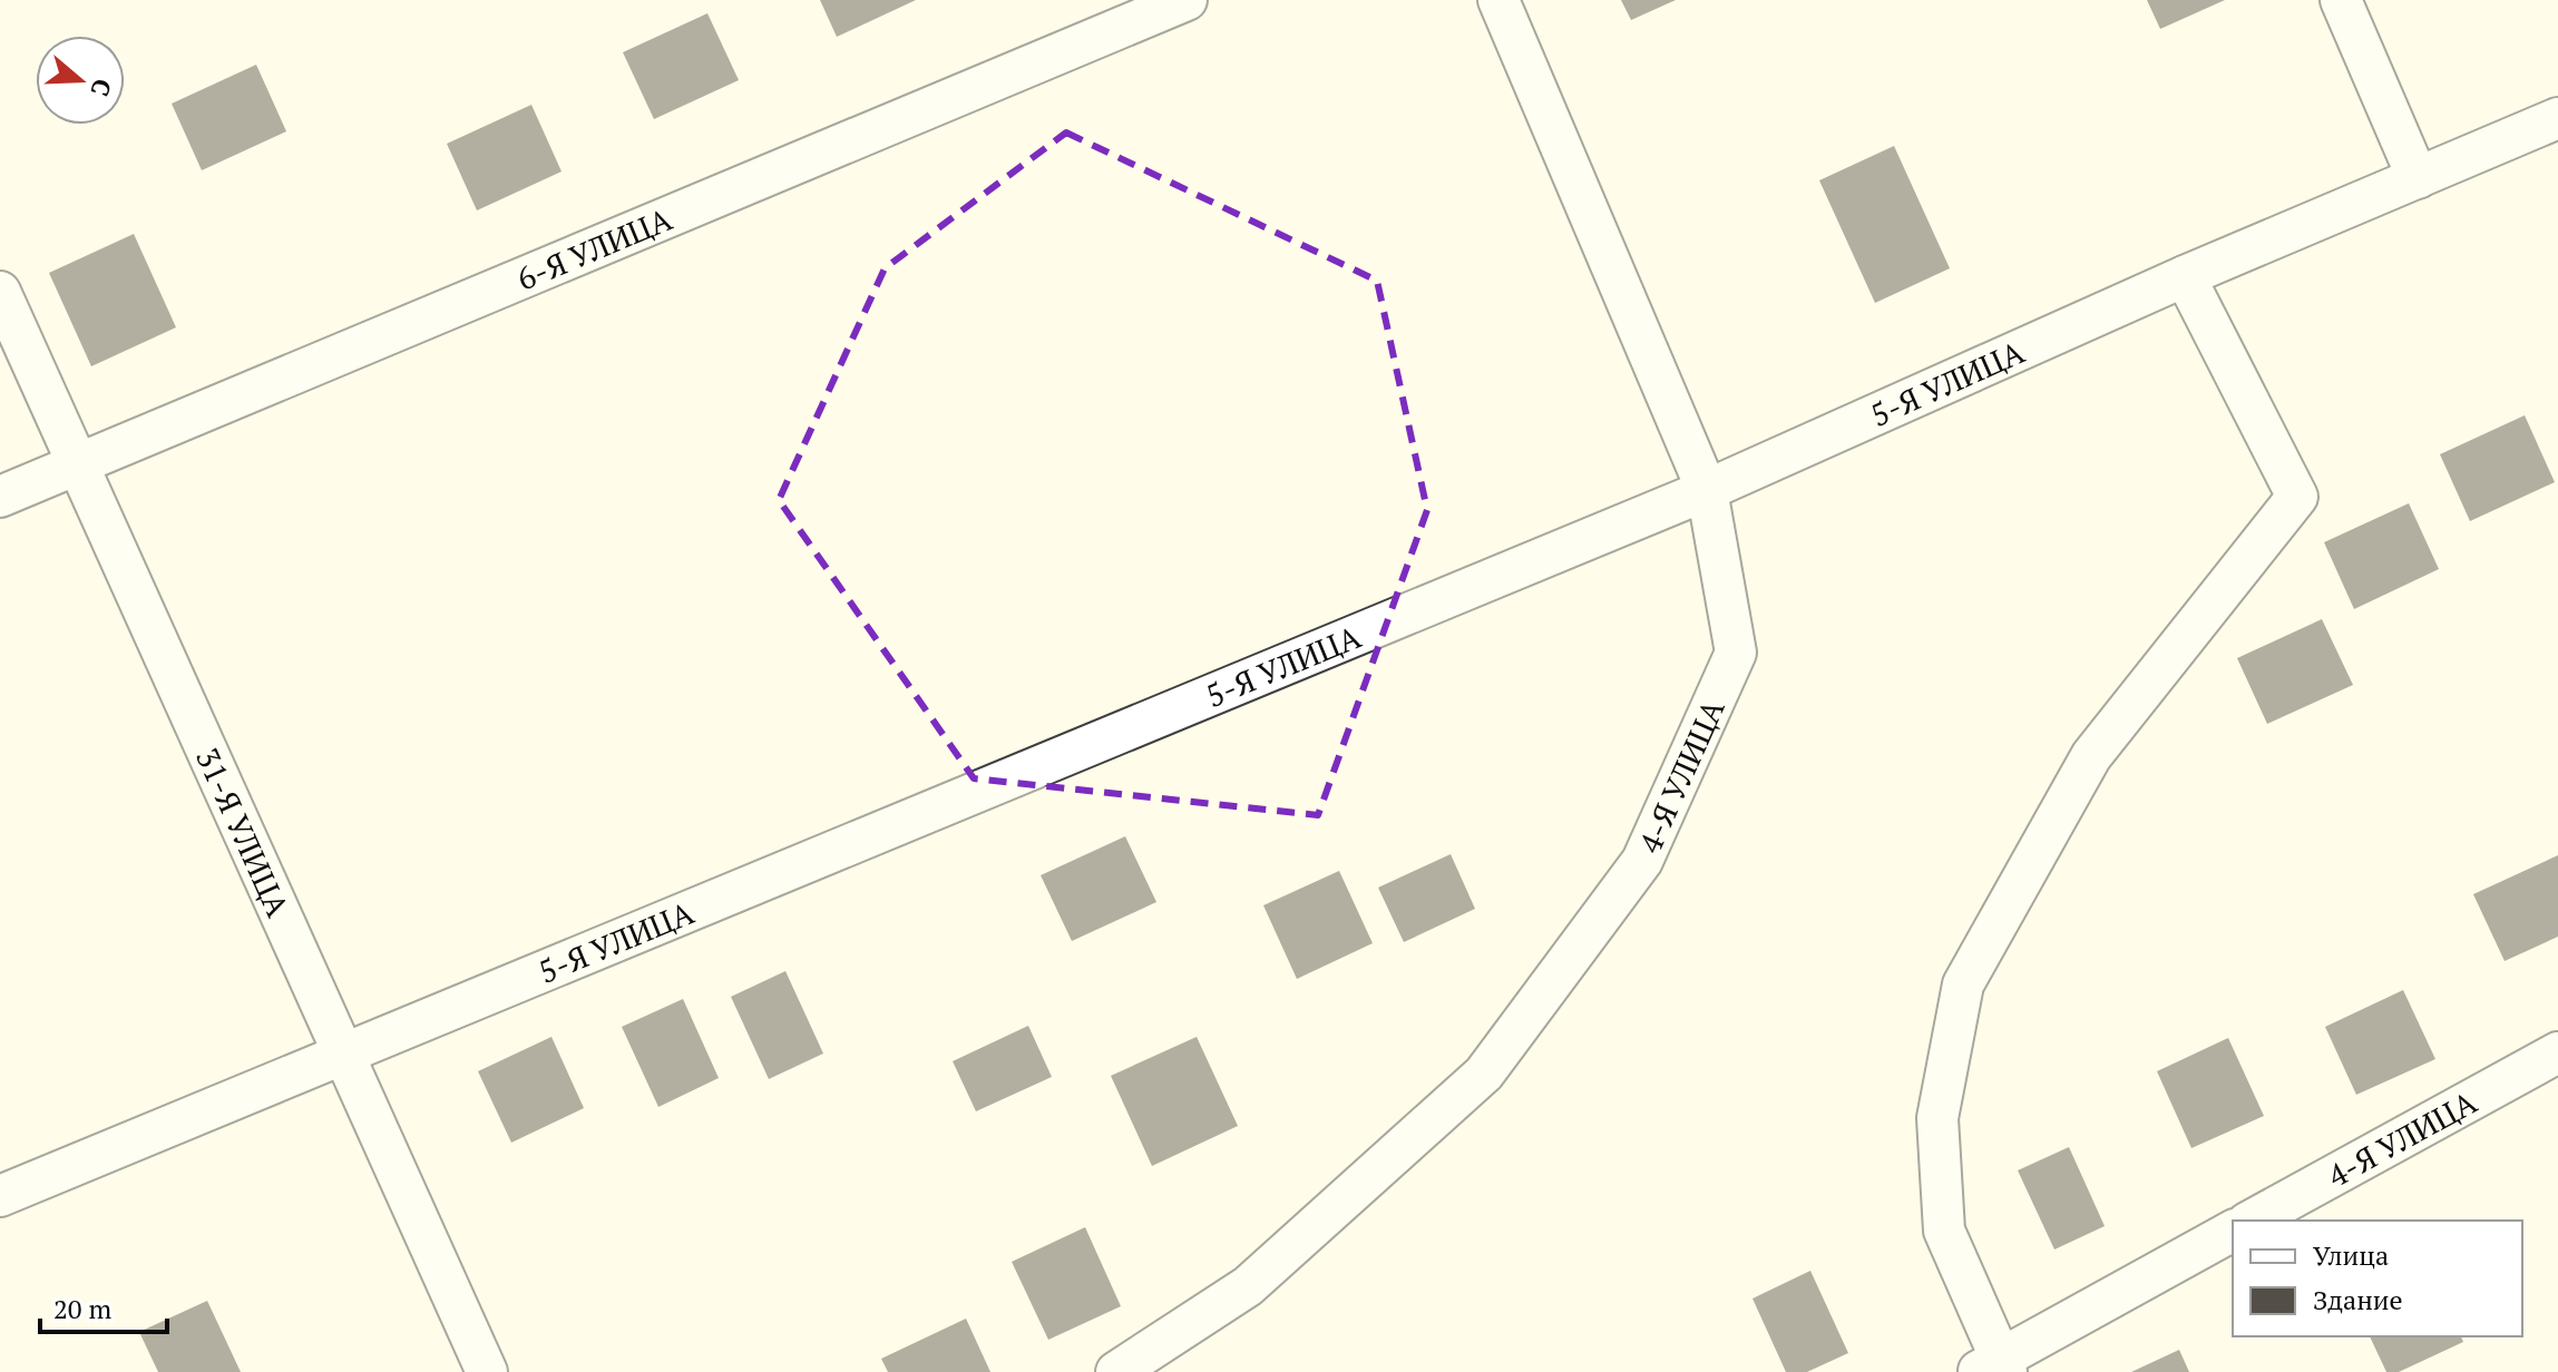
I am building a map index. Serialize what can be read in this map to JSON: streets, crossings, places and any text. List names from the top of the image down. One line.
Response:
{"streets":{"street":["6-Я УЛИЦА","5-Я УЛИЦА","4-Я УЛИЦА","31-Я УЛИЦА"]},"crossings":[["6-Я УЛИЦА","31-Я УЛИЦА"],["5-Я УЛИЦА","4-Я УЛИЦА"],["5-Я УЛИЦА","31-Я УЛИЦА"]],"legend":["Улица","Здание"],"scale_bar":"20 m","north":"right"}
